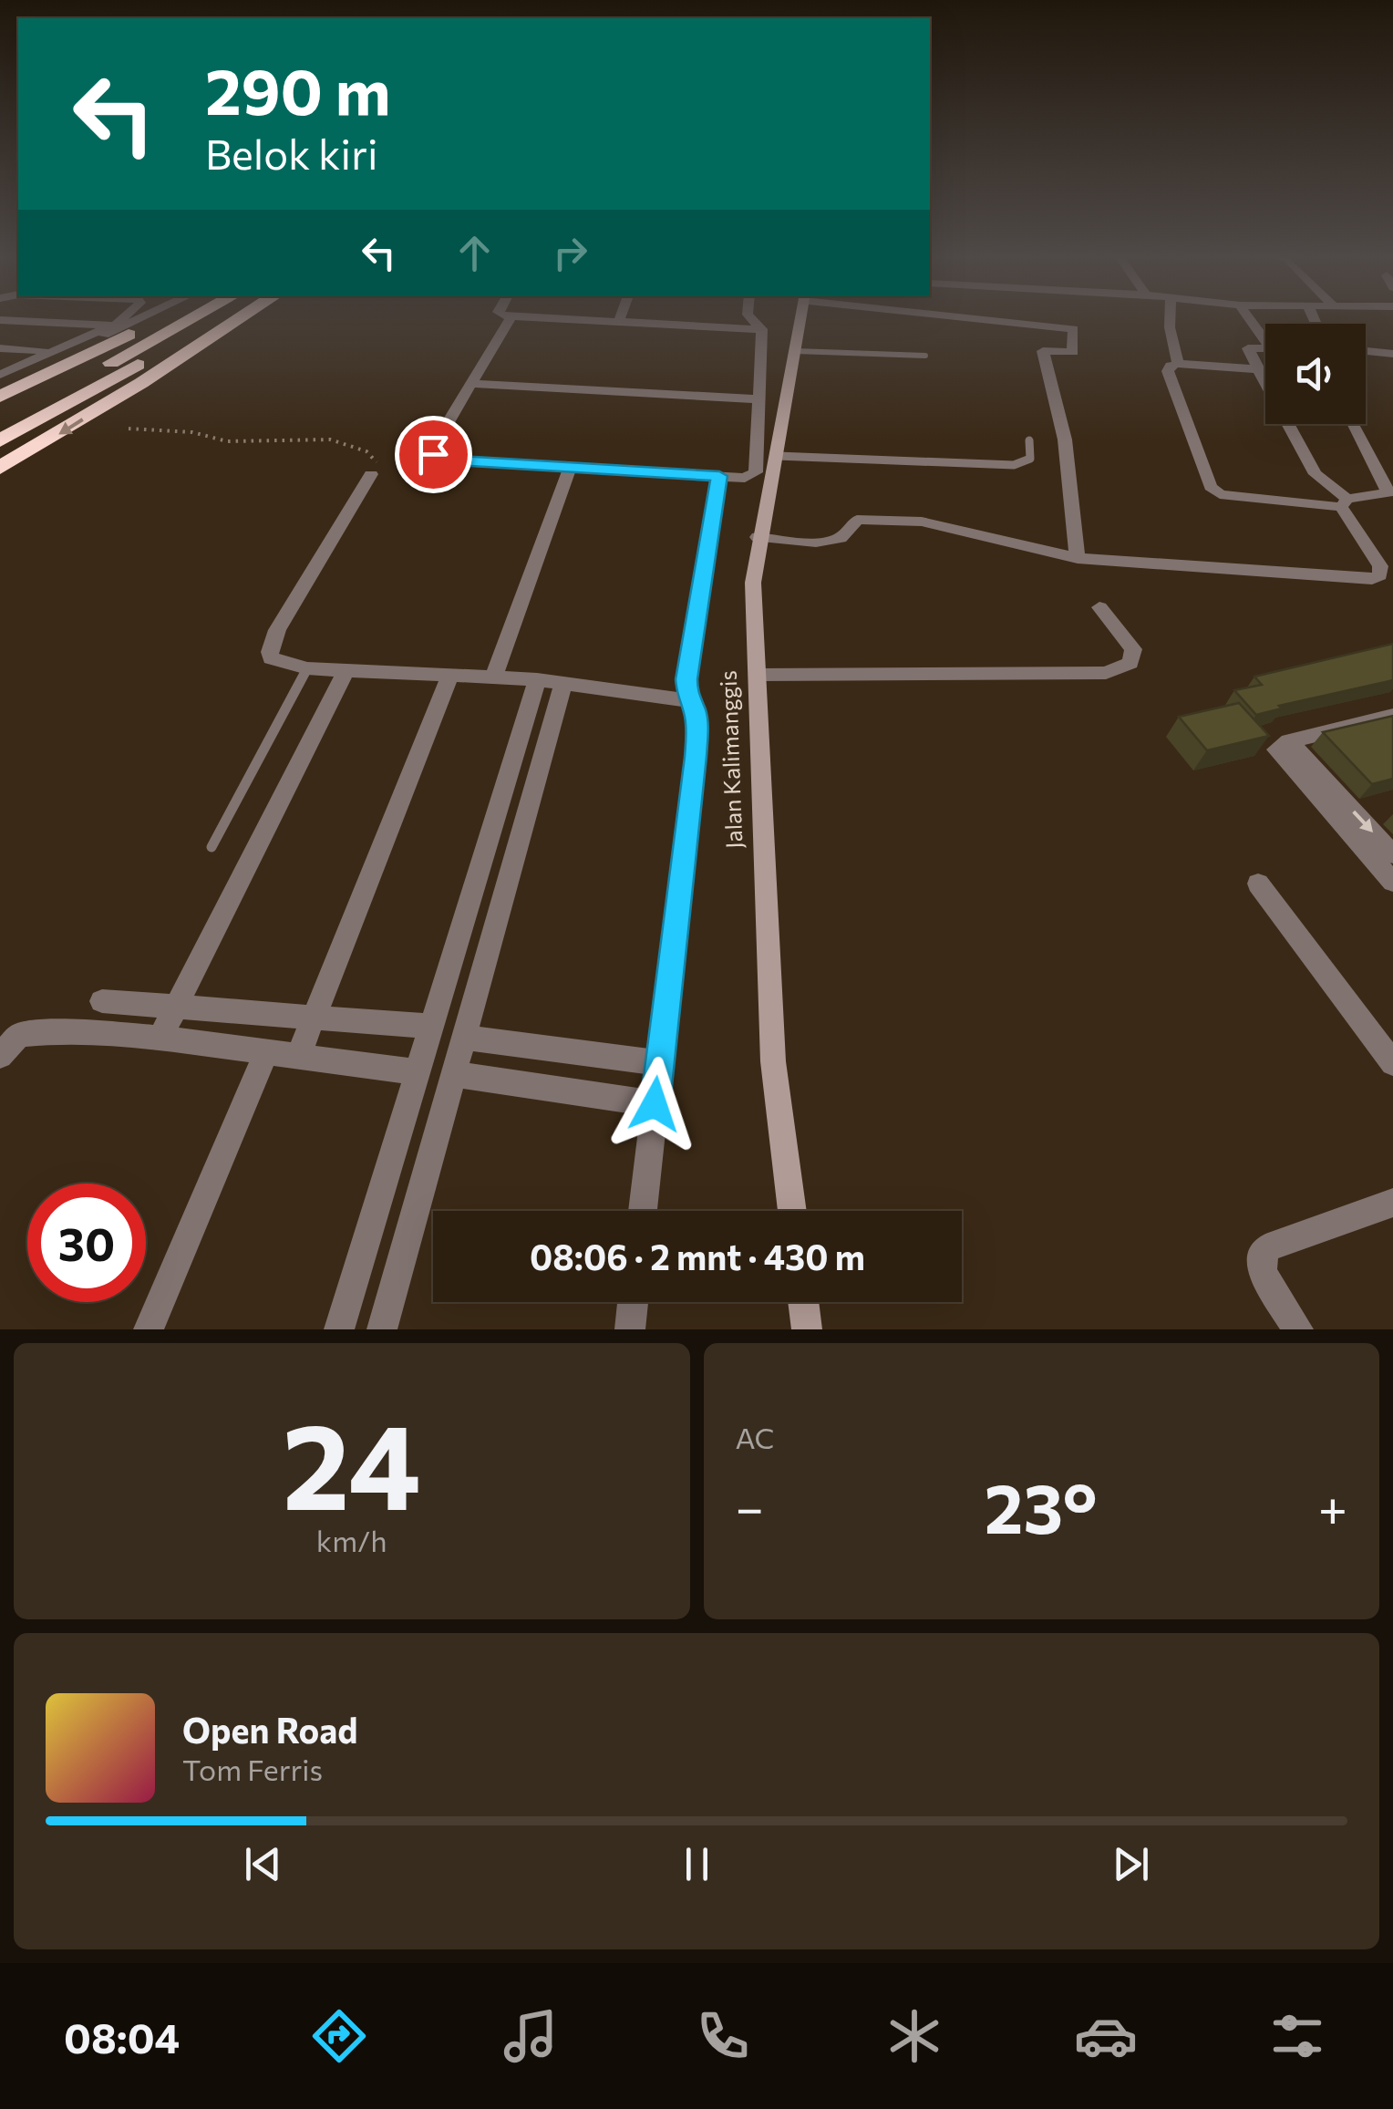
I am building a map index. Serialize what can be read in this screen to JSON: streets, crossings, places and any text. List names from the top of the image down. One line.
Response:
{"streets":{"main road":["Jalan Kalimanggis"]},"page":{"turn":["290 m","Belok kiri"],"limit":"30","trip":"08:06 · 2 mnt · 430 m","tile":[["24","km/h"],"AC"],"heat":["−","23°","+"],"song":["Open Road","Tom Ferris"],"tabs":"08:04"}}
